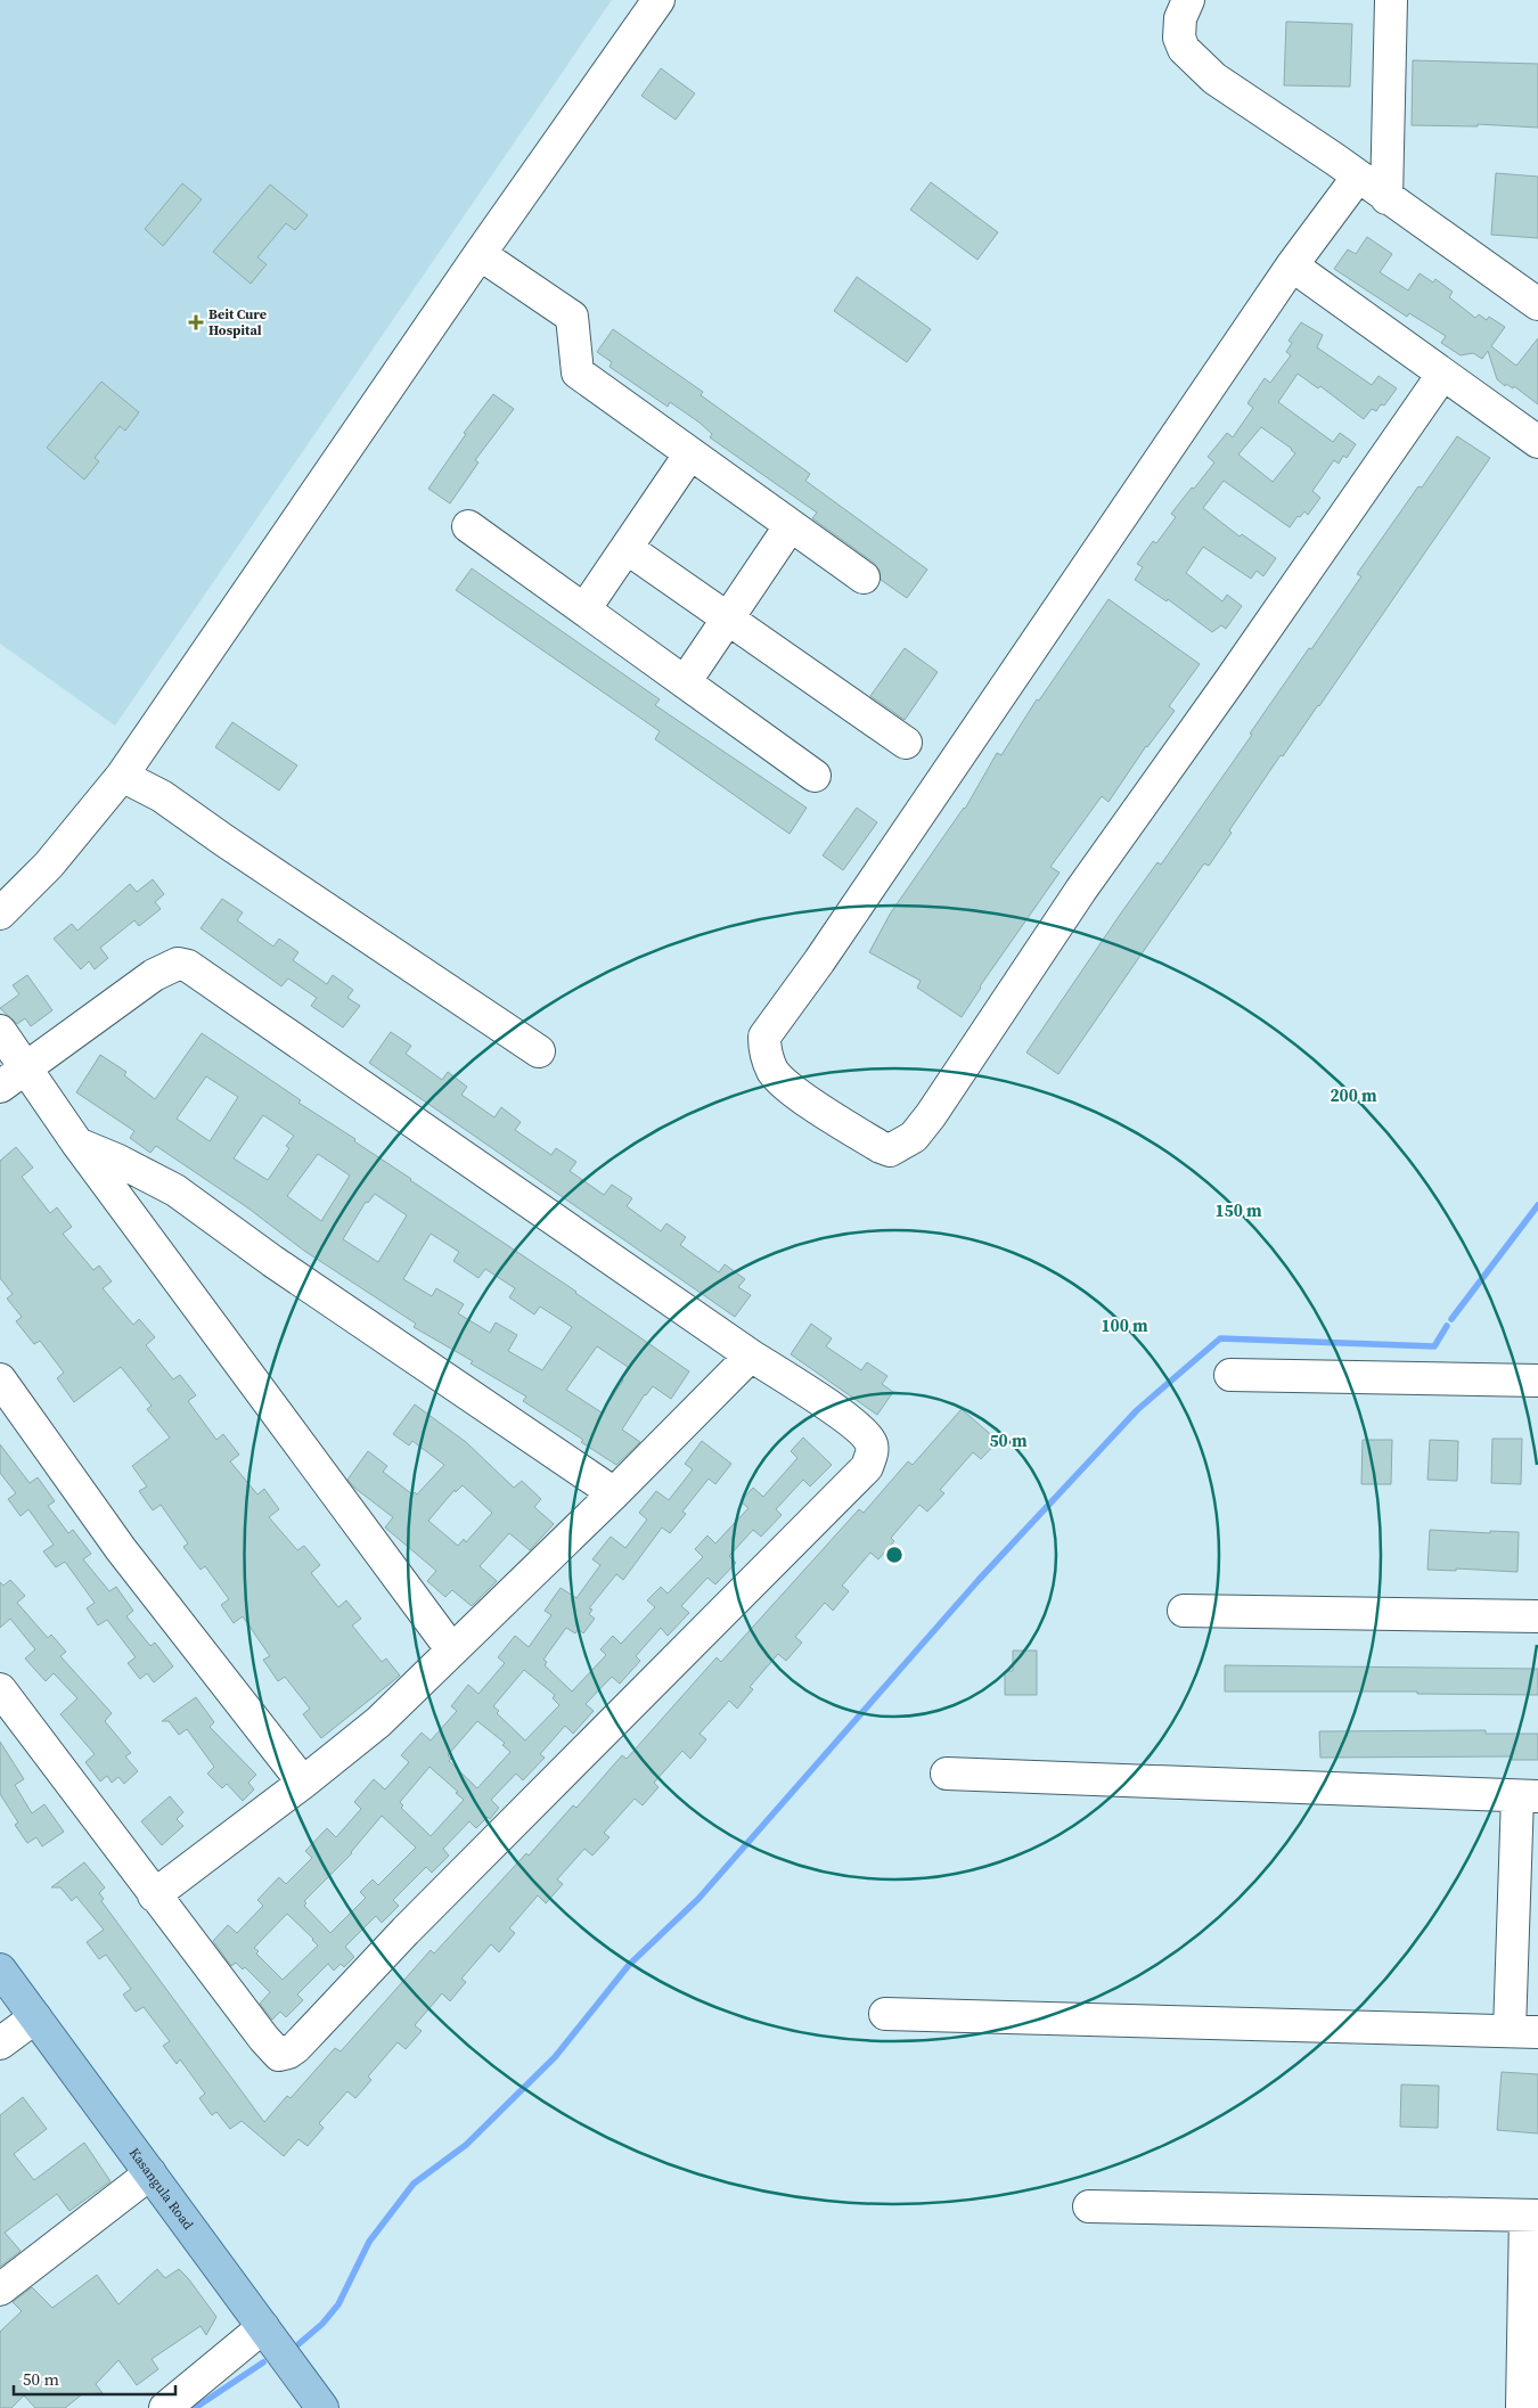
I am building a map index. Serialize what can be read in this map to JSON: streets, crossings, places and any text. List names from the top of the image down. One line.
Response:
{"streets":{"main road":["Kasangula Road"]},"places":{"health":["Beit Cure Hospital"]},"scale_bar":"50 m","rings":["200 m","150 m","100 m","50 m"]}
